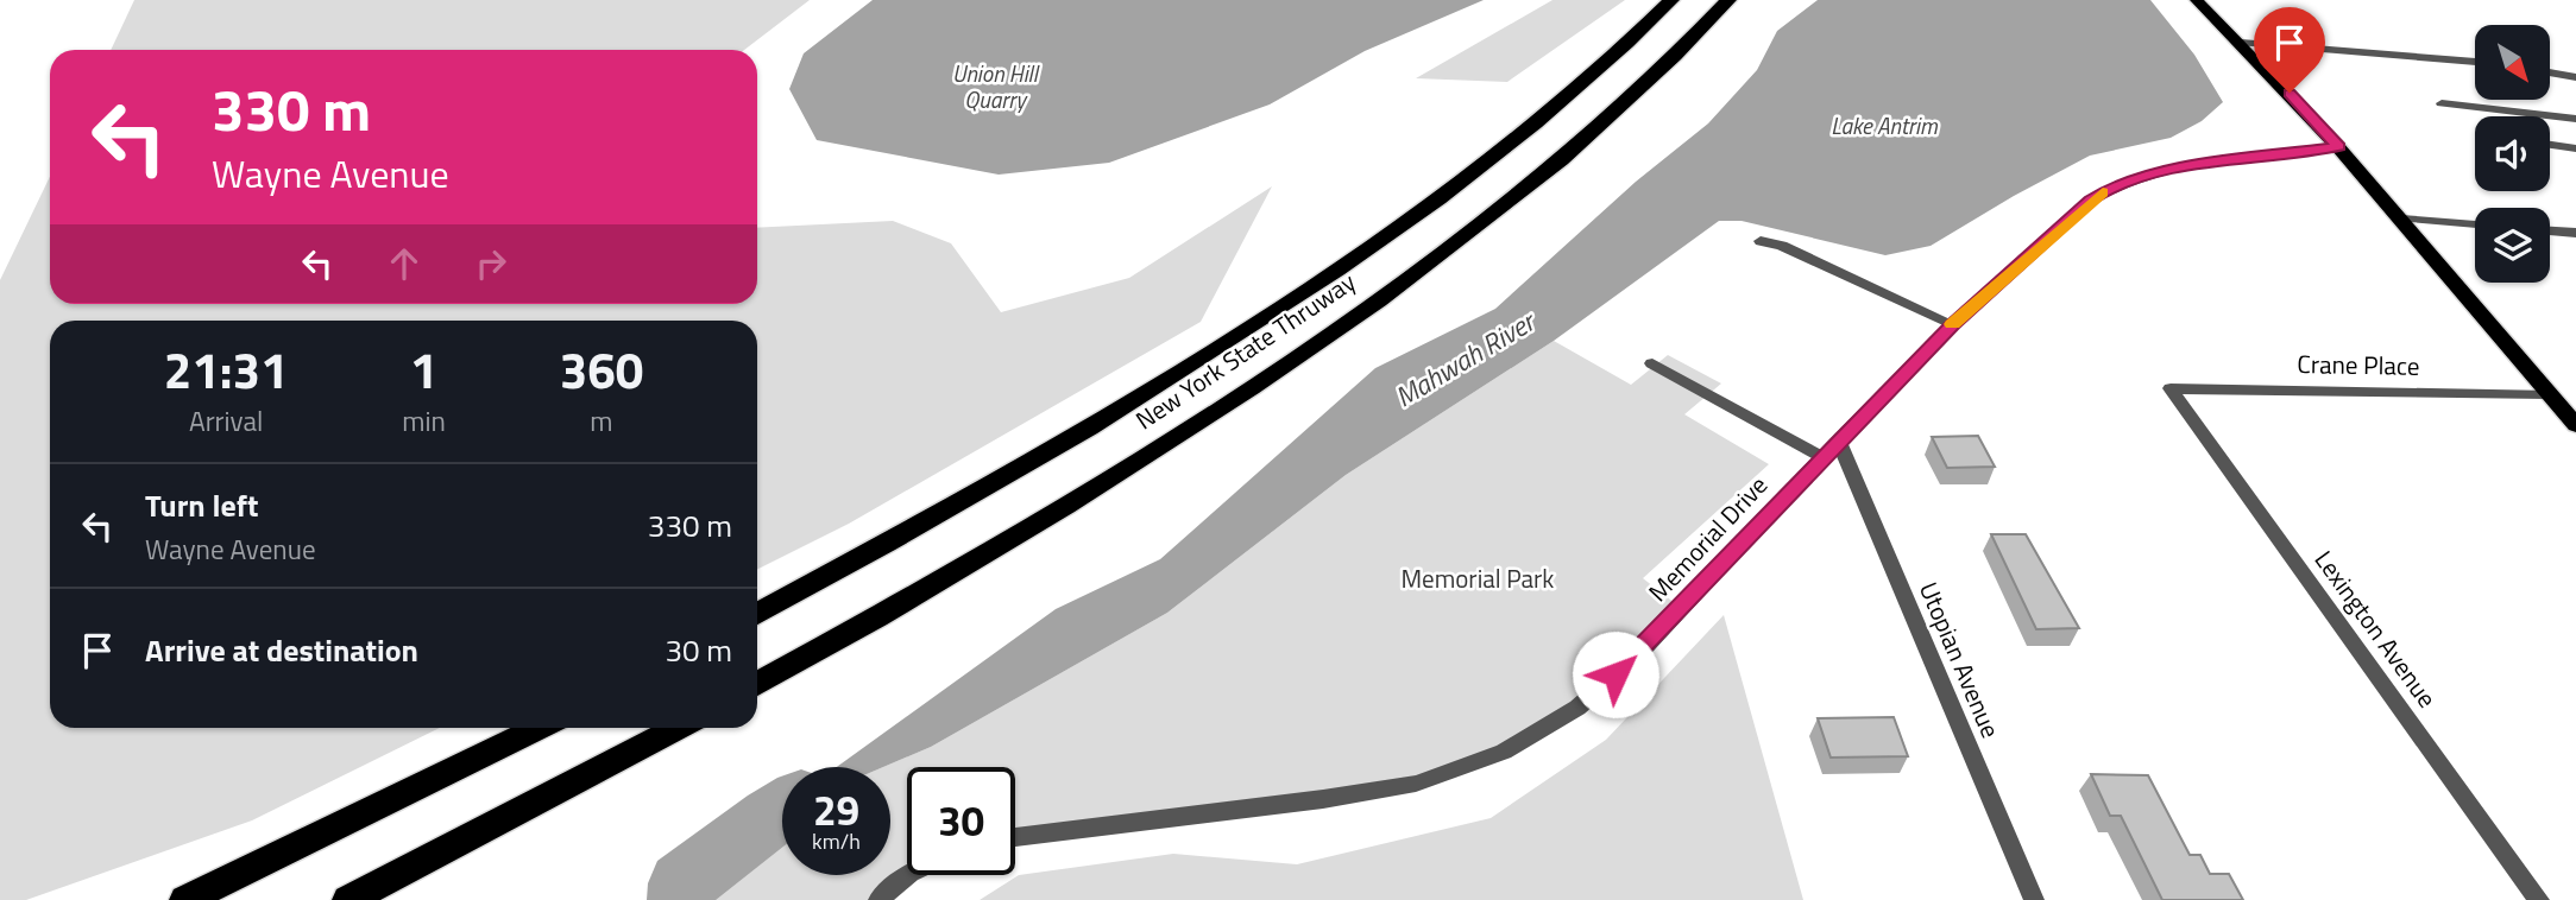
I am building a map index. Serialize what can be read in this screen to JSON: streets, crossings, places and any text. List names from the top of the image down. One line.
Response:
{"streets":{"highway":["New York State Thruway"],"street":["Crane Place","Memorial Drive","Lexington Avenue","Utopian Avenue"]},"crossings":[["Crane Place","Lexington Avenue"],["Memorial Drive","Utopian Avenue"]],"water":["Union Hill Quarry","Lake Antrim","Mahwah River"],"parks":["Memorial Park"],"north":"bottom right","page":{"turn":["330 m","Wayne Avenue"],"eta":["21:31","Arrival","1","min","360","m"],"list":[{"name":"Turn left","note":"Wayne Avenue","value":"330 m"},{"name":"Arrive at destination","value":"30 m"}],"speed":"29 km/h","limit":"30"}}
